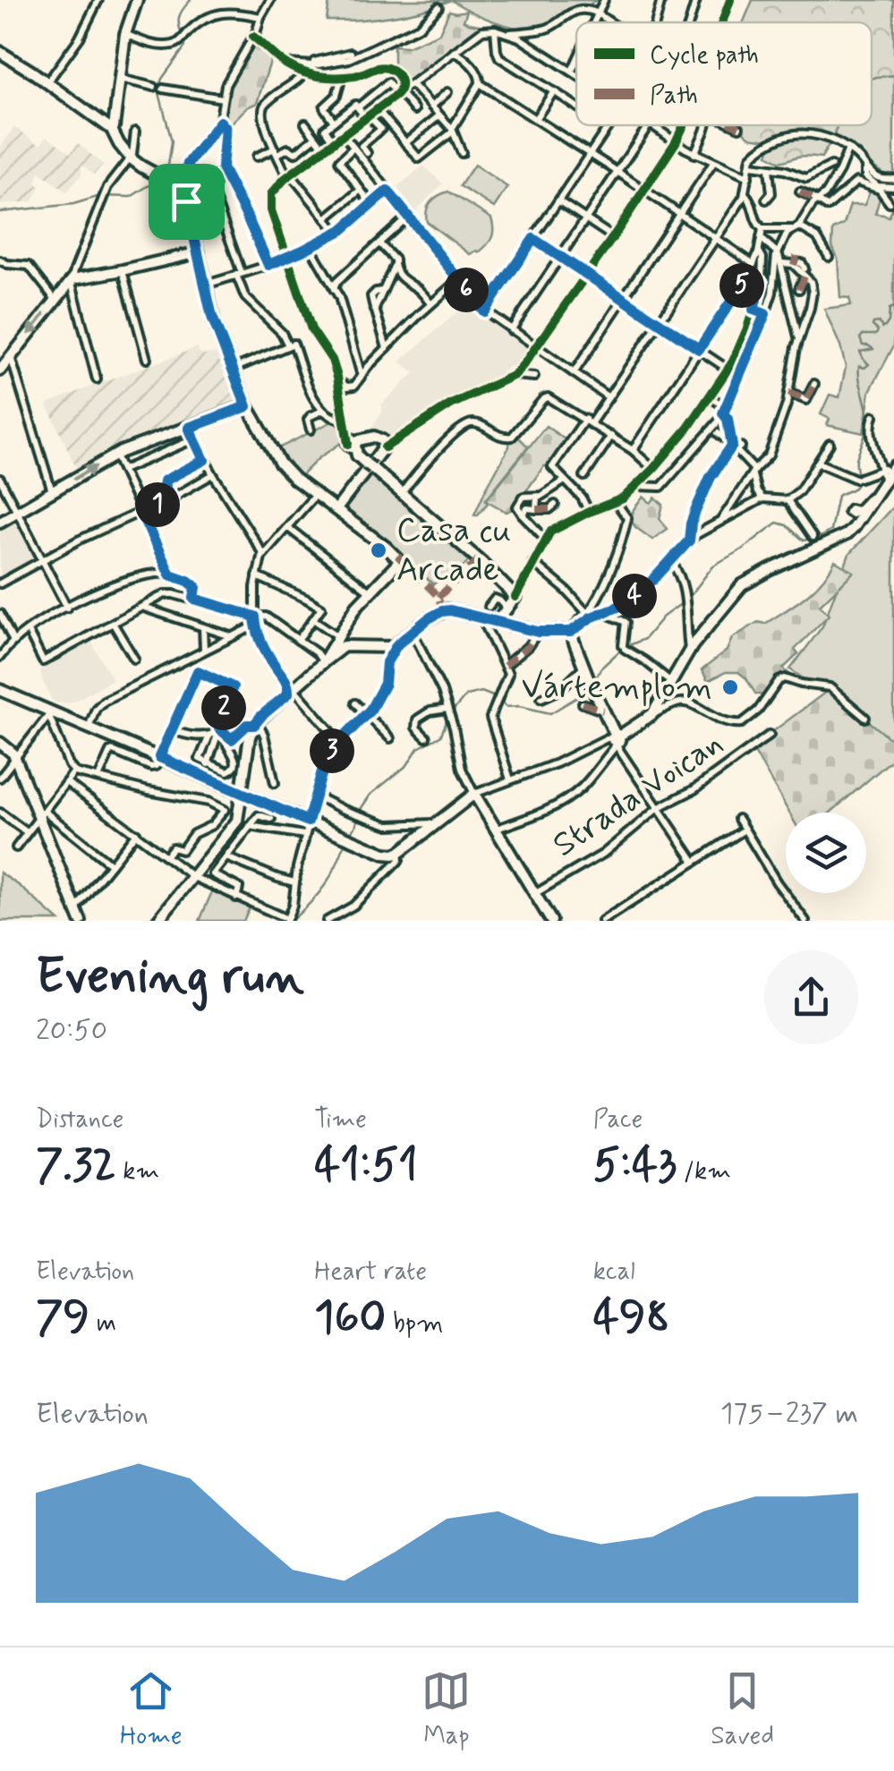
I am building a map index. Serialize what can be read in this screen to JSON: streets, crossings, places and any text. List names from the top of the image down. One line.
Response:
{"streets":{"street":["Strada Voican"]},"places":["Casa cu Arcade","Vártemplom"],"legend":["Cycle path","Path"],"page":{"pins":["5","6","1","4","2","3"],"heading":["Evening run","20:50"],"stats":[["Distance","7.32 km"],["Time","41:51"],["Pace","5:43 /km"],["Elevation","79 m"],["Heart rate","160 bpm"],["kcal","498"]],"chart":["Elevation","175–237 m"],"tabs":["Home","Map","Saved"]}}
